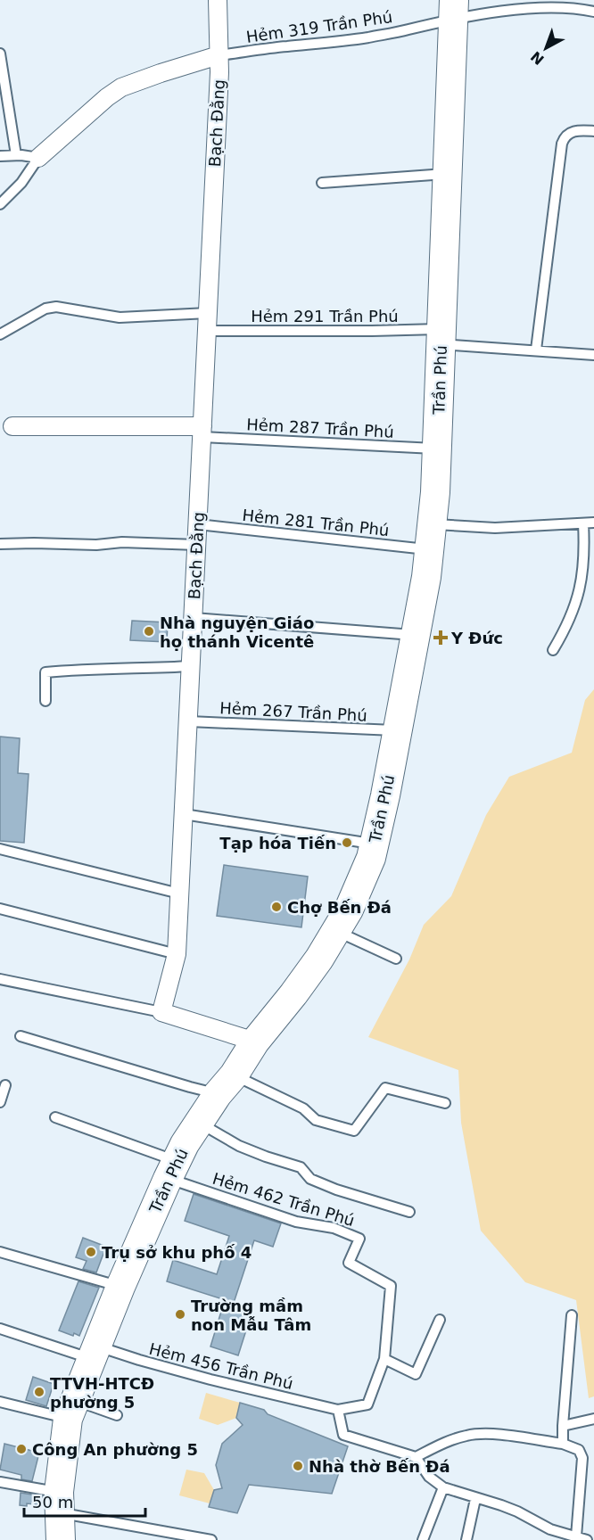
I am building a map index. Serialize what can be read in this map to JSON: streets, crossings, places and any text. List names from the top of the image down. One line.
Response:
{"streets":{"main road":["Trần Phú"],"street":["Bạch Đằng"],"lane":["Hẻm 319 Trần Phú","Hẻm 291 Trần Phú","Hẻm 287 Trần Phú","Hẻm 281 Trần Phú","Hẻm 267 Trần Phú","Hẻm 462 Trần Phú","Hẻm 456 Trần Phú"]},"crossings":[["Hẻm 319 Trần Phú","Bạch Đằng"],["Hẻm 319 Trần Phú","Trần Phú"],["Bạch Đằng","Hẻm 291 Trần Phú"],["Bạch Đằng","Hẻm 287 Trần Phú"],["Bạch Đằng","Hẻm 281 Trần Phú"],["Bạch Đằng","Hẻm 267 Trần Phú"],["Hẻm 291 Trần Phú","Trần Phú"],["Trần Phú","Hẻm 287 Trần Phú"],["Trần Phú","Hẻm 281 Trần Phú"],["Trần Phú","Hẻm 267 Trần Phú"],["Trần Phú","Hẻm 462 Trần Phú"],["Trần Phú","Hẻm 456 Trần Phú"],["Hẻm 462 Trần Phú","Hẻm 456 Trần Phú"]],"places":{"other":["Nhà nguyện Giáo họ thánh Vicentê","Tạp hóa Tiến","Chợ Bến Đá","Trụ sở khu phố 4","Trường mầm non Mẫu Tâm","TTVH-HTCĐ phường 5","Công An phường 5","Nhà thờ Bến Đá"],"health":["Y Đức"]},"scale_bar":"50 m","north":"bottom left"}
